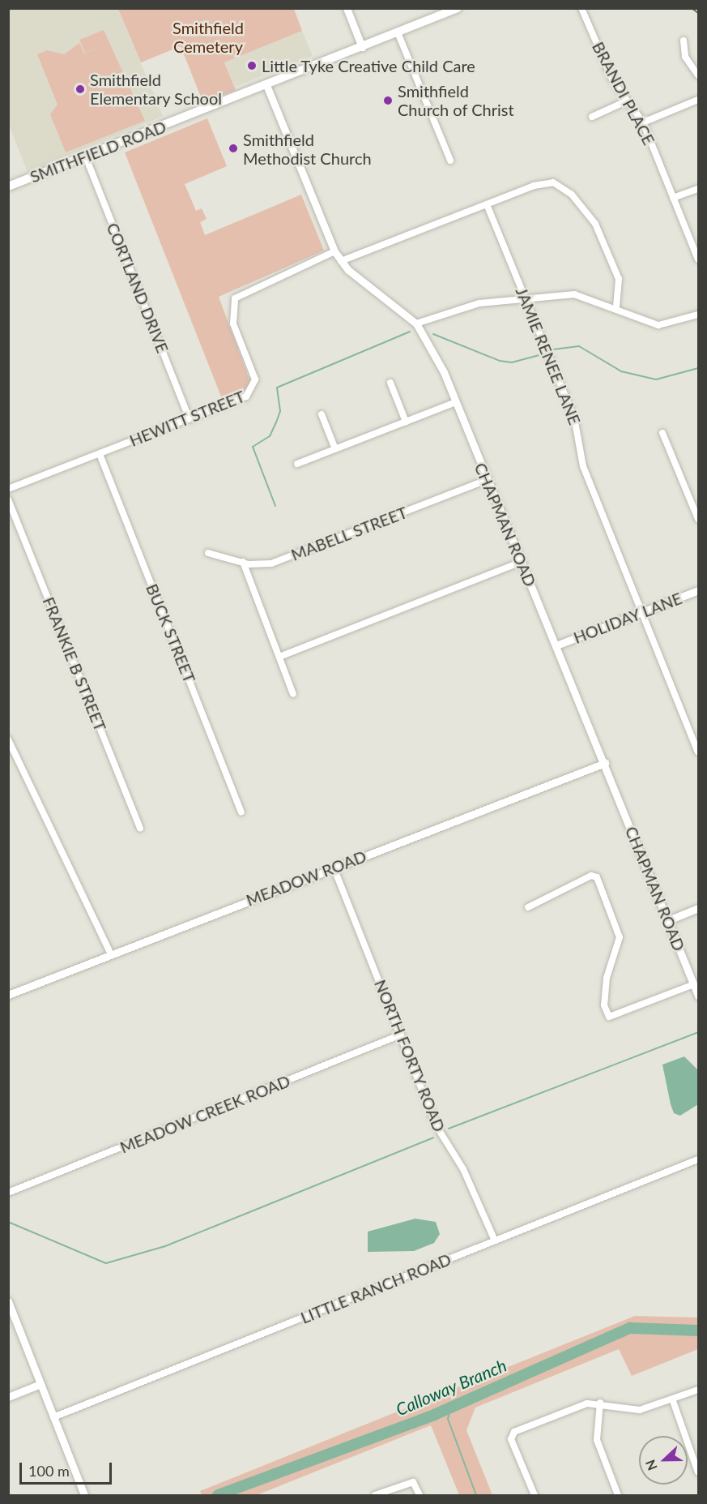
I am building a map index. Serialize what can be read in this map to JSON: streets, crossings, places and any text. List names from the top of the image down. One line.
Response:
{"streets":{"main road":["SMITHFIELD ROAD"],"street":["BRANDI PLACE","CORTLAND DRIVE","JAMIE RENEE LANE","HEWITT STREET","CHAPMAN ROAD","MABELL STREET","HOLIDAY LANE","BUCK STREET","FRANKIE B STREET","MEADOW ROAD","NORTH FORTY ROAD","MEADOW CREEK ROAD","LITTLE RANCH ROAD"]},"crossings":[["SMITHFIELD ROAD","CORTLAND DRIVE"],["SMITHFIELD ROAD","CHAPMAN ROAD"],["CORTLAND DRIVE","HEWITT STREET"],["JAMIE RENEE LANE","HOLIDAY LANE"],["HEWITT STREET","CHAPMAN ROAD"],["HEWITT STREET","BUCK STREET"],["CHAPMAN ROAD","MABELL STREET"],["CHAPMAN ROAD","HOLIDAY LANE"],["CHAPMAN ROAD","MEADOW ROAD"],["MEADOW ROAD","NORTH FORTY ROAD"],["NORTH FORTY ROAD","MEADOW CREEK ROAD"],["NORTH FORTY ROAD","LITTLE RANCH ROAD"]],"water":["Calloway Branch"],"parks":["Smithfield Cemetery"],"places":["Little Tyke Creative Child Care","Smithfield Elementary School","Smithfield Church of Christ","Smithfield Methodist Church"],"scale_bar":"100 m","north":"left"}
